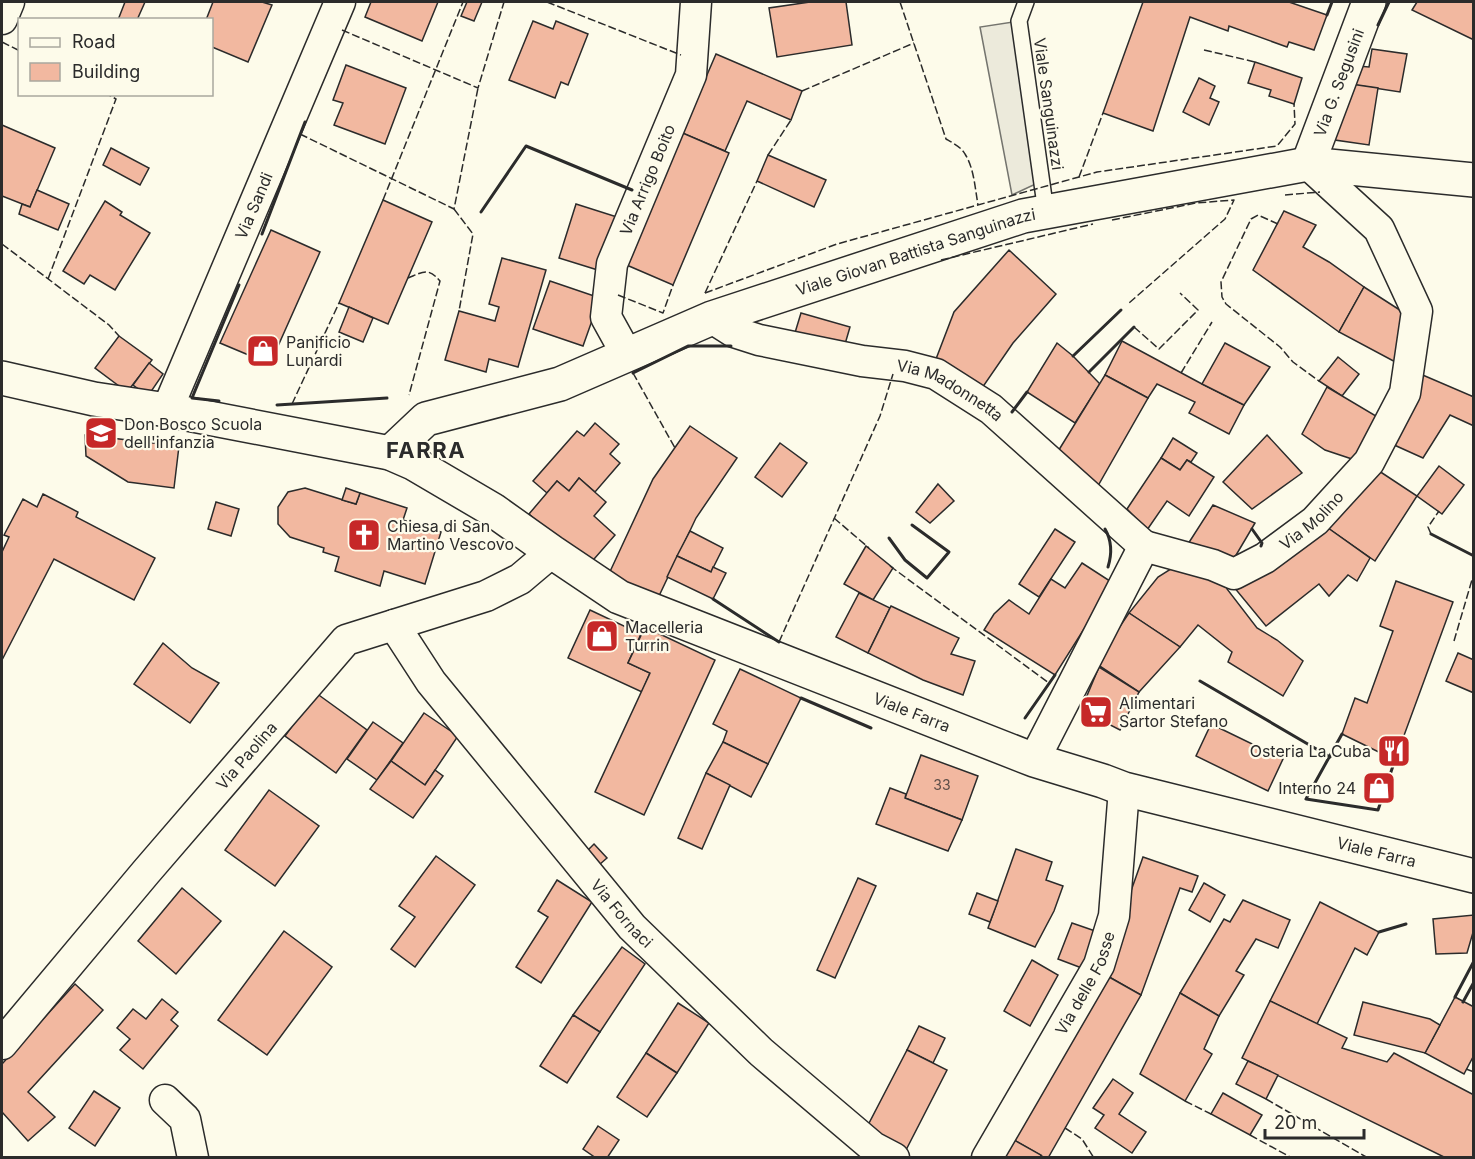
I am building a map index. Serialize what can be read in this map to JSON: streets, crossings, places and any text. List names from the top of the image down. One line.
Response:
{"streets":{"main road":["Via G. Segusini","Viale Giovan Battista Sanguinazzi","Viale Farra"],"street":["Via Arrigo Boito","Via Sandi","Via Madonnetta","Via Molino","Via Paolina","Via Fornaci","Via delle Fosse"],"lane":["Viale Sanguinazzi"]},"crossings":[["Via G. Segusini","Viale Giovan Battista Sanguinazzi"],["Via G. Segusini","Via Molino"],["Viale Sanguinazzi","Viale Giovan Battista Sanguinazzi"],["Via Arrigo Boito","Viale Giovan Battista Sanguinazzi"],["Via Sandi","Viale Farra"],["Viale Giovan Battista Sanguinazzi","Via Madonnetta"],["Viale Giovan Battista Sanguinazzi","Via Molino"],["Viale Giovan Battista Sanguinazzi","Viale Farra"],["Via Madonnetta","Via Molino"],["Viale Farra","Via Paolina"],["Viale Farra","Via delle Fosse"],["Via Paolina","Via Fornaci"]],"districts":["FARRA"],"places":{"shop":["Panificio Lunardi","Macelleria Turrin","Interno 24"],"school or university":["Don Bosco Scuola dell'infanzia"],"church":["Chiesa di San Martino Vescovo"],"supermarket":["Alimentari Sartor Stefano"],"restaurant":["Osteria La Cuba"]},"house_numbers":["33"],"legend":["Road","Building"],"scale_bar":"20 m"}
